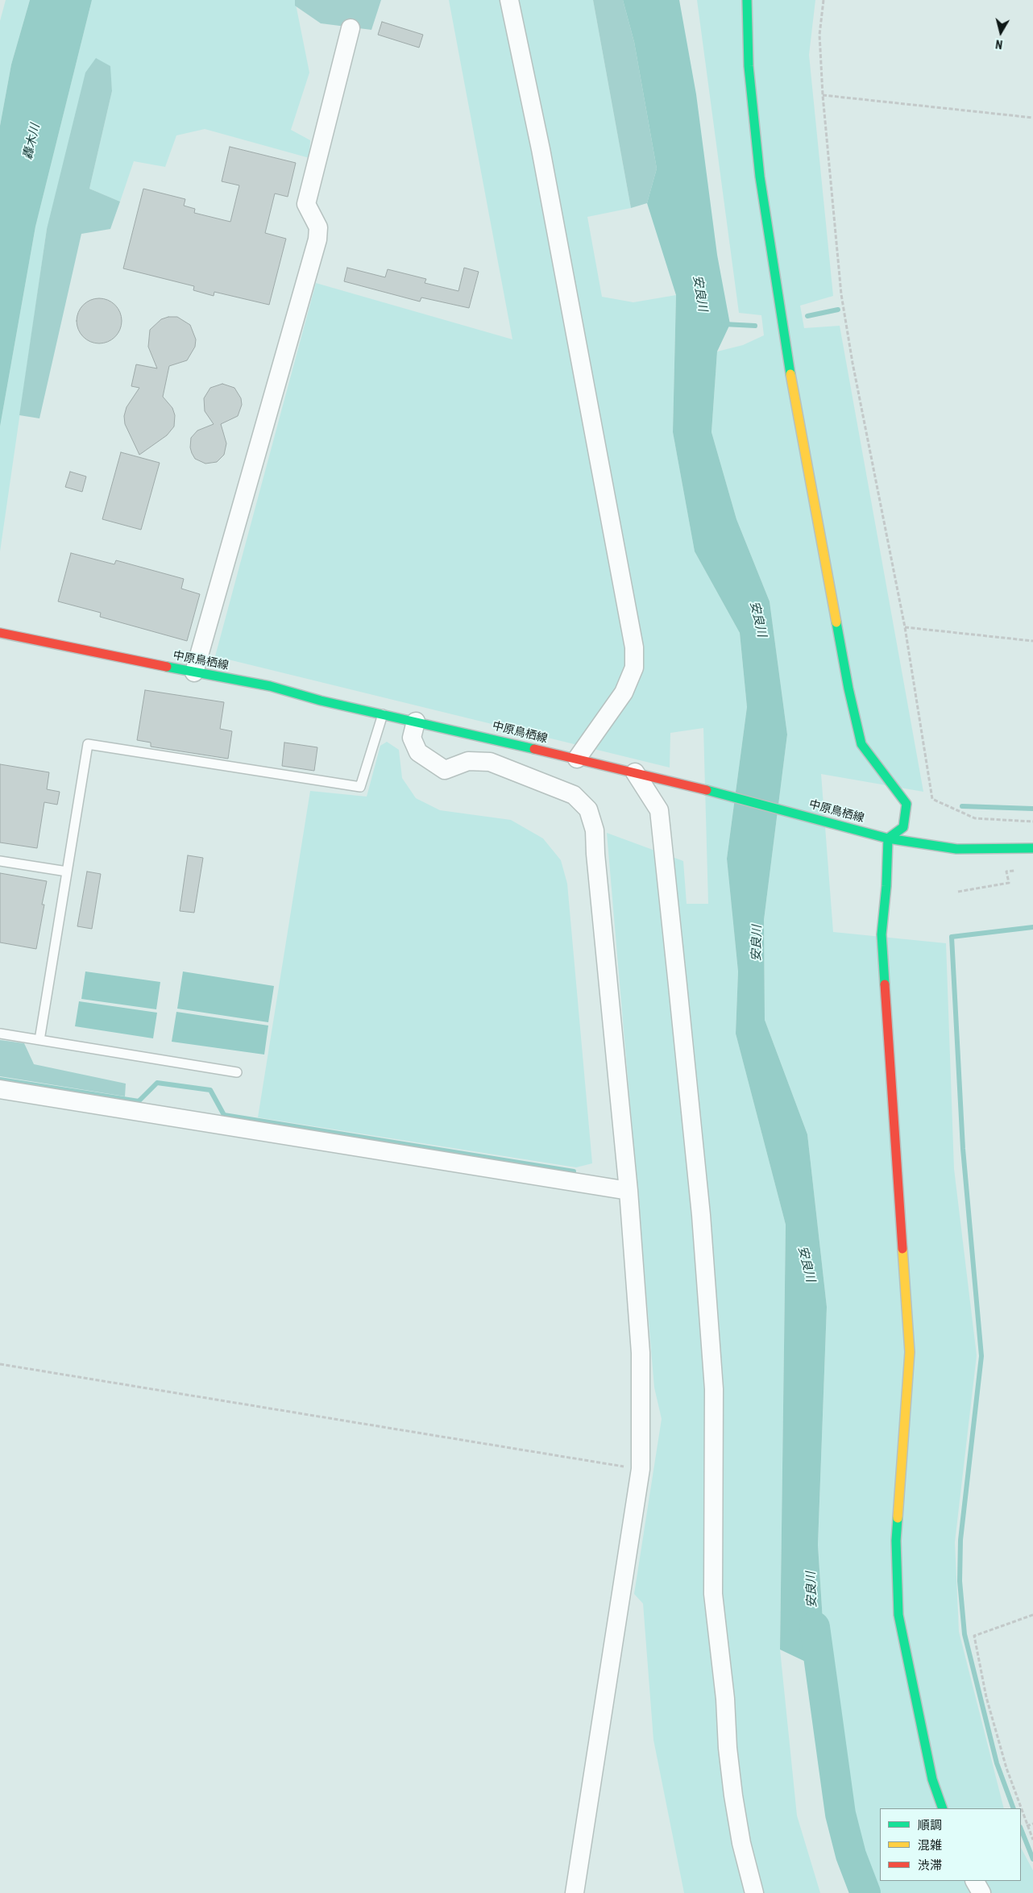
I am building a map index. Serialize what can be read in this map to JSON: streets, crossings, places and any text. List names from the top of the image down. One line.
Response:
{"streets":{"street":["中原鳥栖線"]},"water":["轟木川","安良川"],"legend":["順調","混雑","渋滞"],"north":"bottom"}
